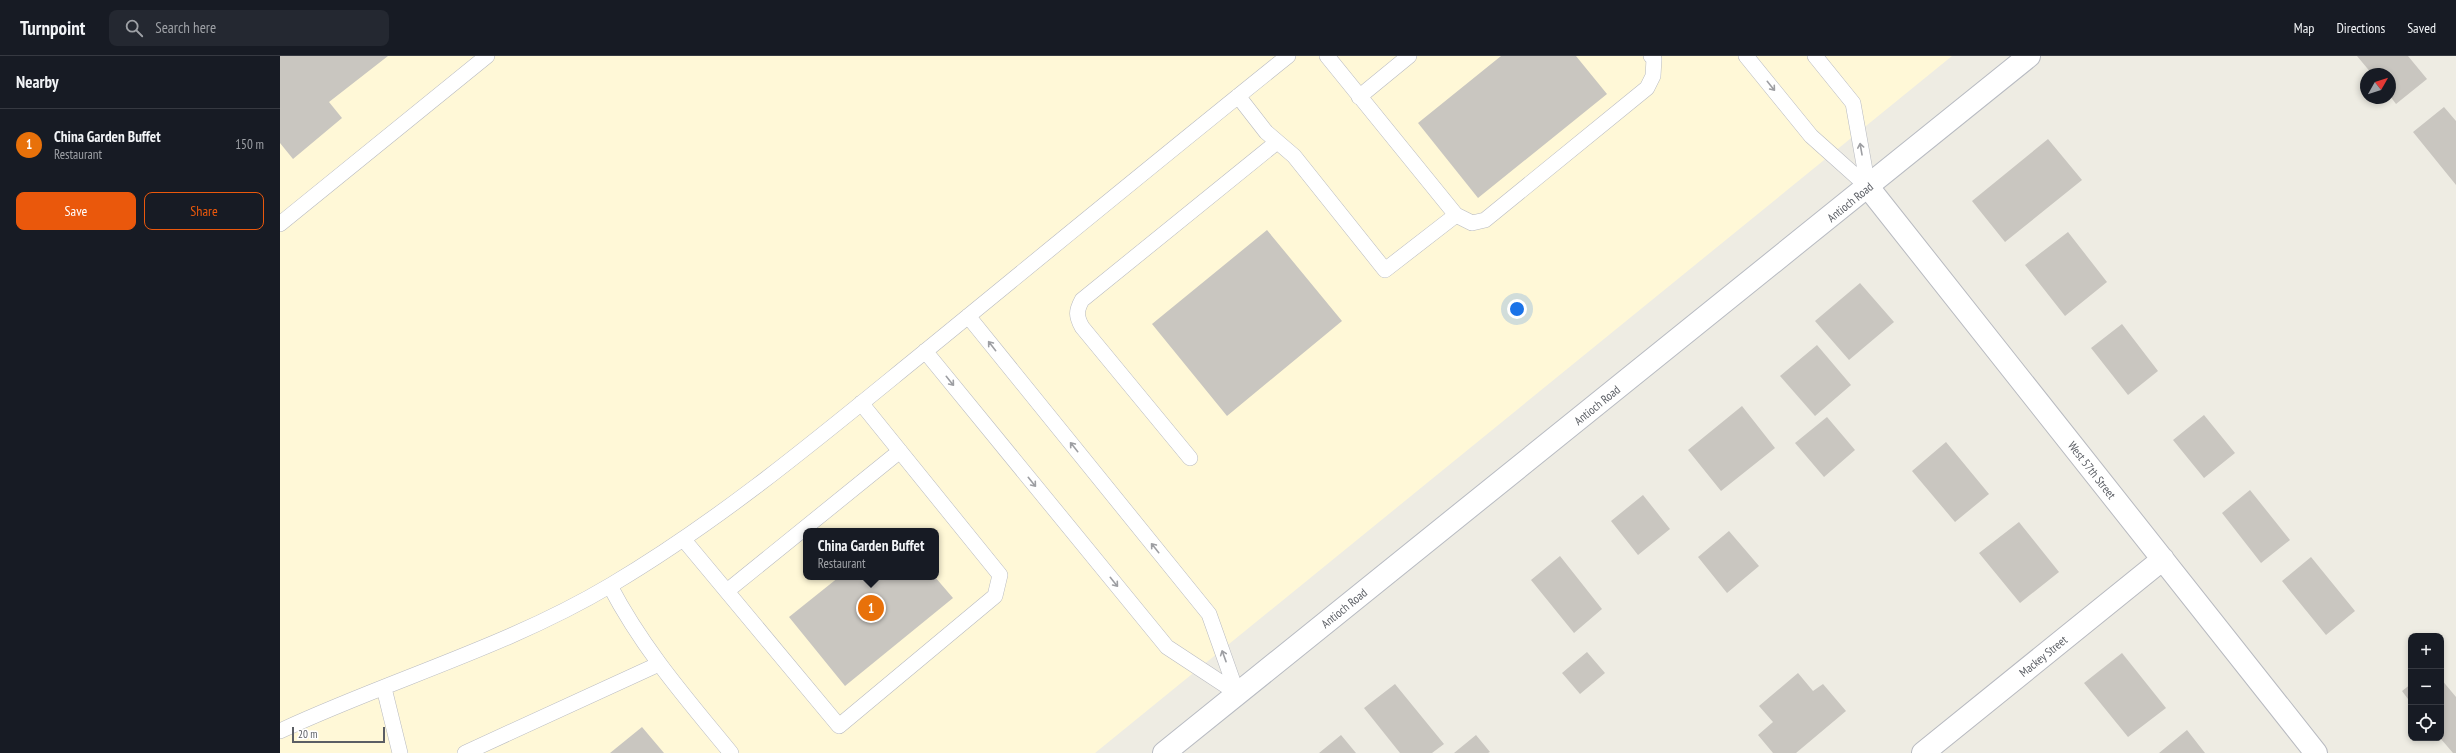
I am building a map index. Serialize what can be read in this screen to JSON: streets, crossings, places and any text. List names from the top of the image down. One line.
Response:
{"streets":{"main road":["Antioch Road","West 57th Street","Mackey Street"]},"crossings":[["Antioch Road","West 57th Street"],["West 57th Street","Mackey Street"]],"scale_bar":"20 m","north":"top right","page":{"header":"Turnpoint","search":"Search here","nav":["Map","Directions","Saved"],"heading":"Nearby","list":[{"mark":"1","name":"China Garden Buffet","note":"Restaurant","value":"150 m"}],"buttons":["Save","Share"],"popup":["China Garden Buffet","Restaurant"],"pins":"1","map_buttons":["+","−"],"scale":"20 m"}}
